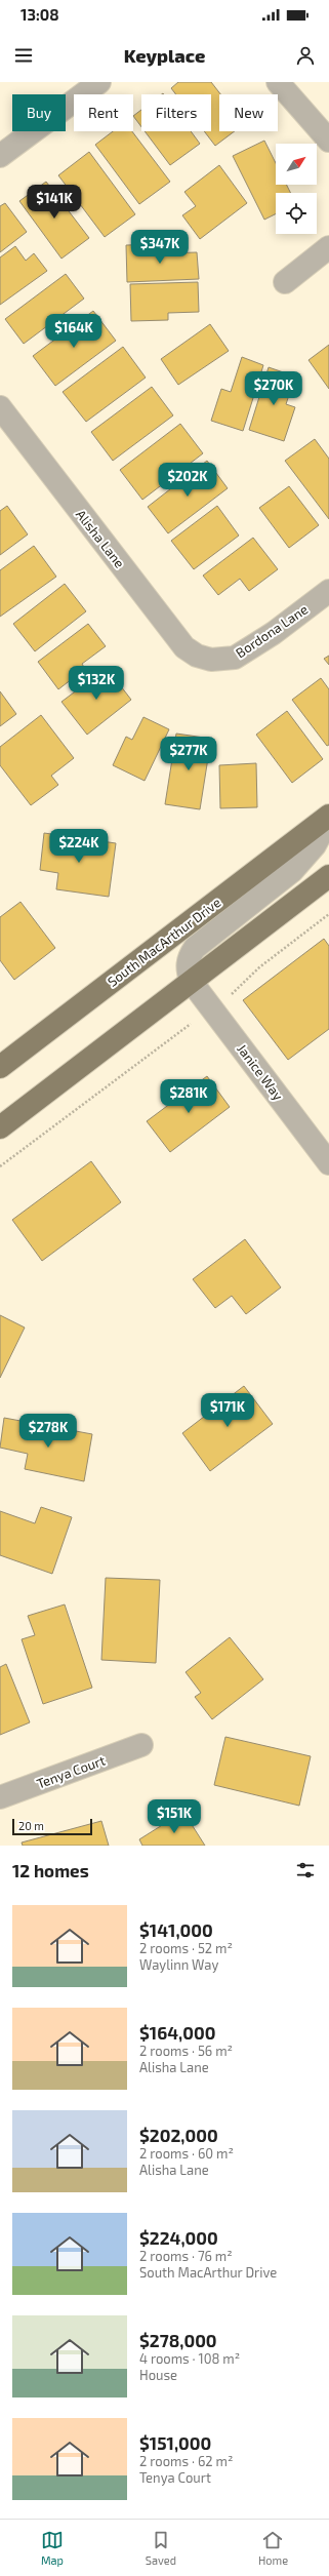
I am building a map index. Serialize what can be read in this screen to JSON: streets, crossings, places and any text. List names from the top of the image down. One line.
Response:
{"streets":{"main road":["South MacArthur Drive"],"street":["Alisha Lane","Bordona Lane","Janice Way","Tenya Court"]},"crossings":[["Alisha Lane","Bordona Lane"]],"scale_bar":"20 m","north":"top right","page":{"status":"13:08","header":"Keyplace","chip":["Buy","Rent","Filters","New"],"price":["$141K","$347K","$164K","$270K","$202K","$132K","$277K","$224K","$281K","$171K","$278K","$151K"],"scale":"20 m","heading":"12 homes","list":[{"name":"$141,000","note":"2 rooms · 52 m² · Waylinn Way"},{"name":"$164,000","note":"2 rooms · 56 m² · Alisha Lane"},{"name":"$202,000","note":"2 rooms · 60 m² · Alisha Lane"},{"name":"$224,000","note":"2 rooms · 76 m² · South MacArthur Drive"},{"name":"$278,000","note":"4 rooms · 108 m² · House"},{"name":"$151,000","note":"2 rooms · 62 m² · Tenya Court"}],"tabs":["Map","Saved","Home"]}}
